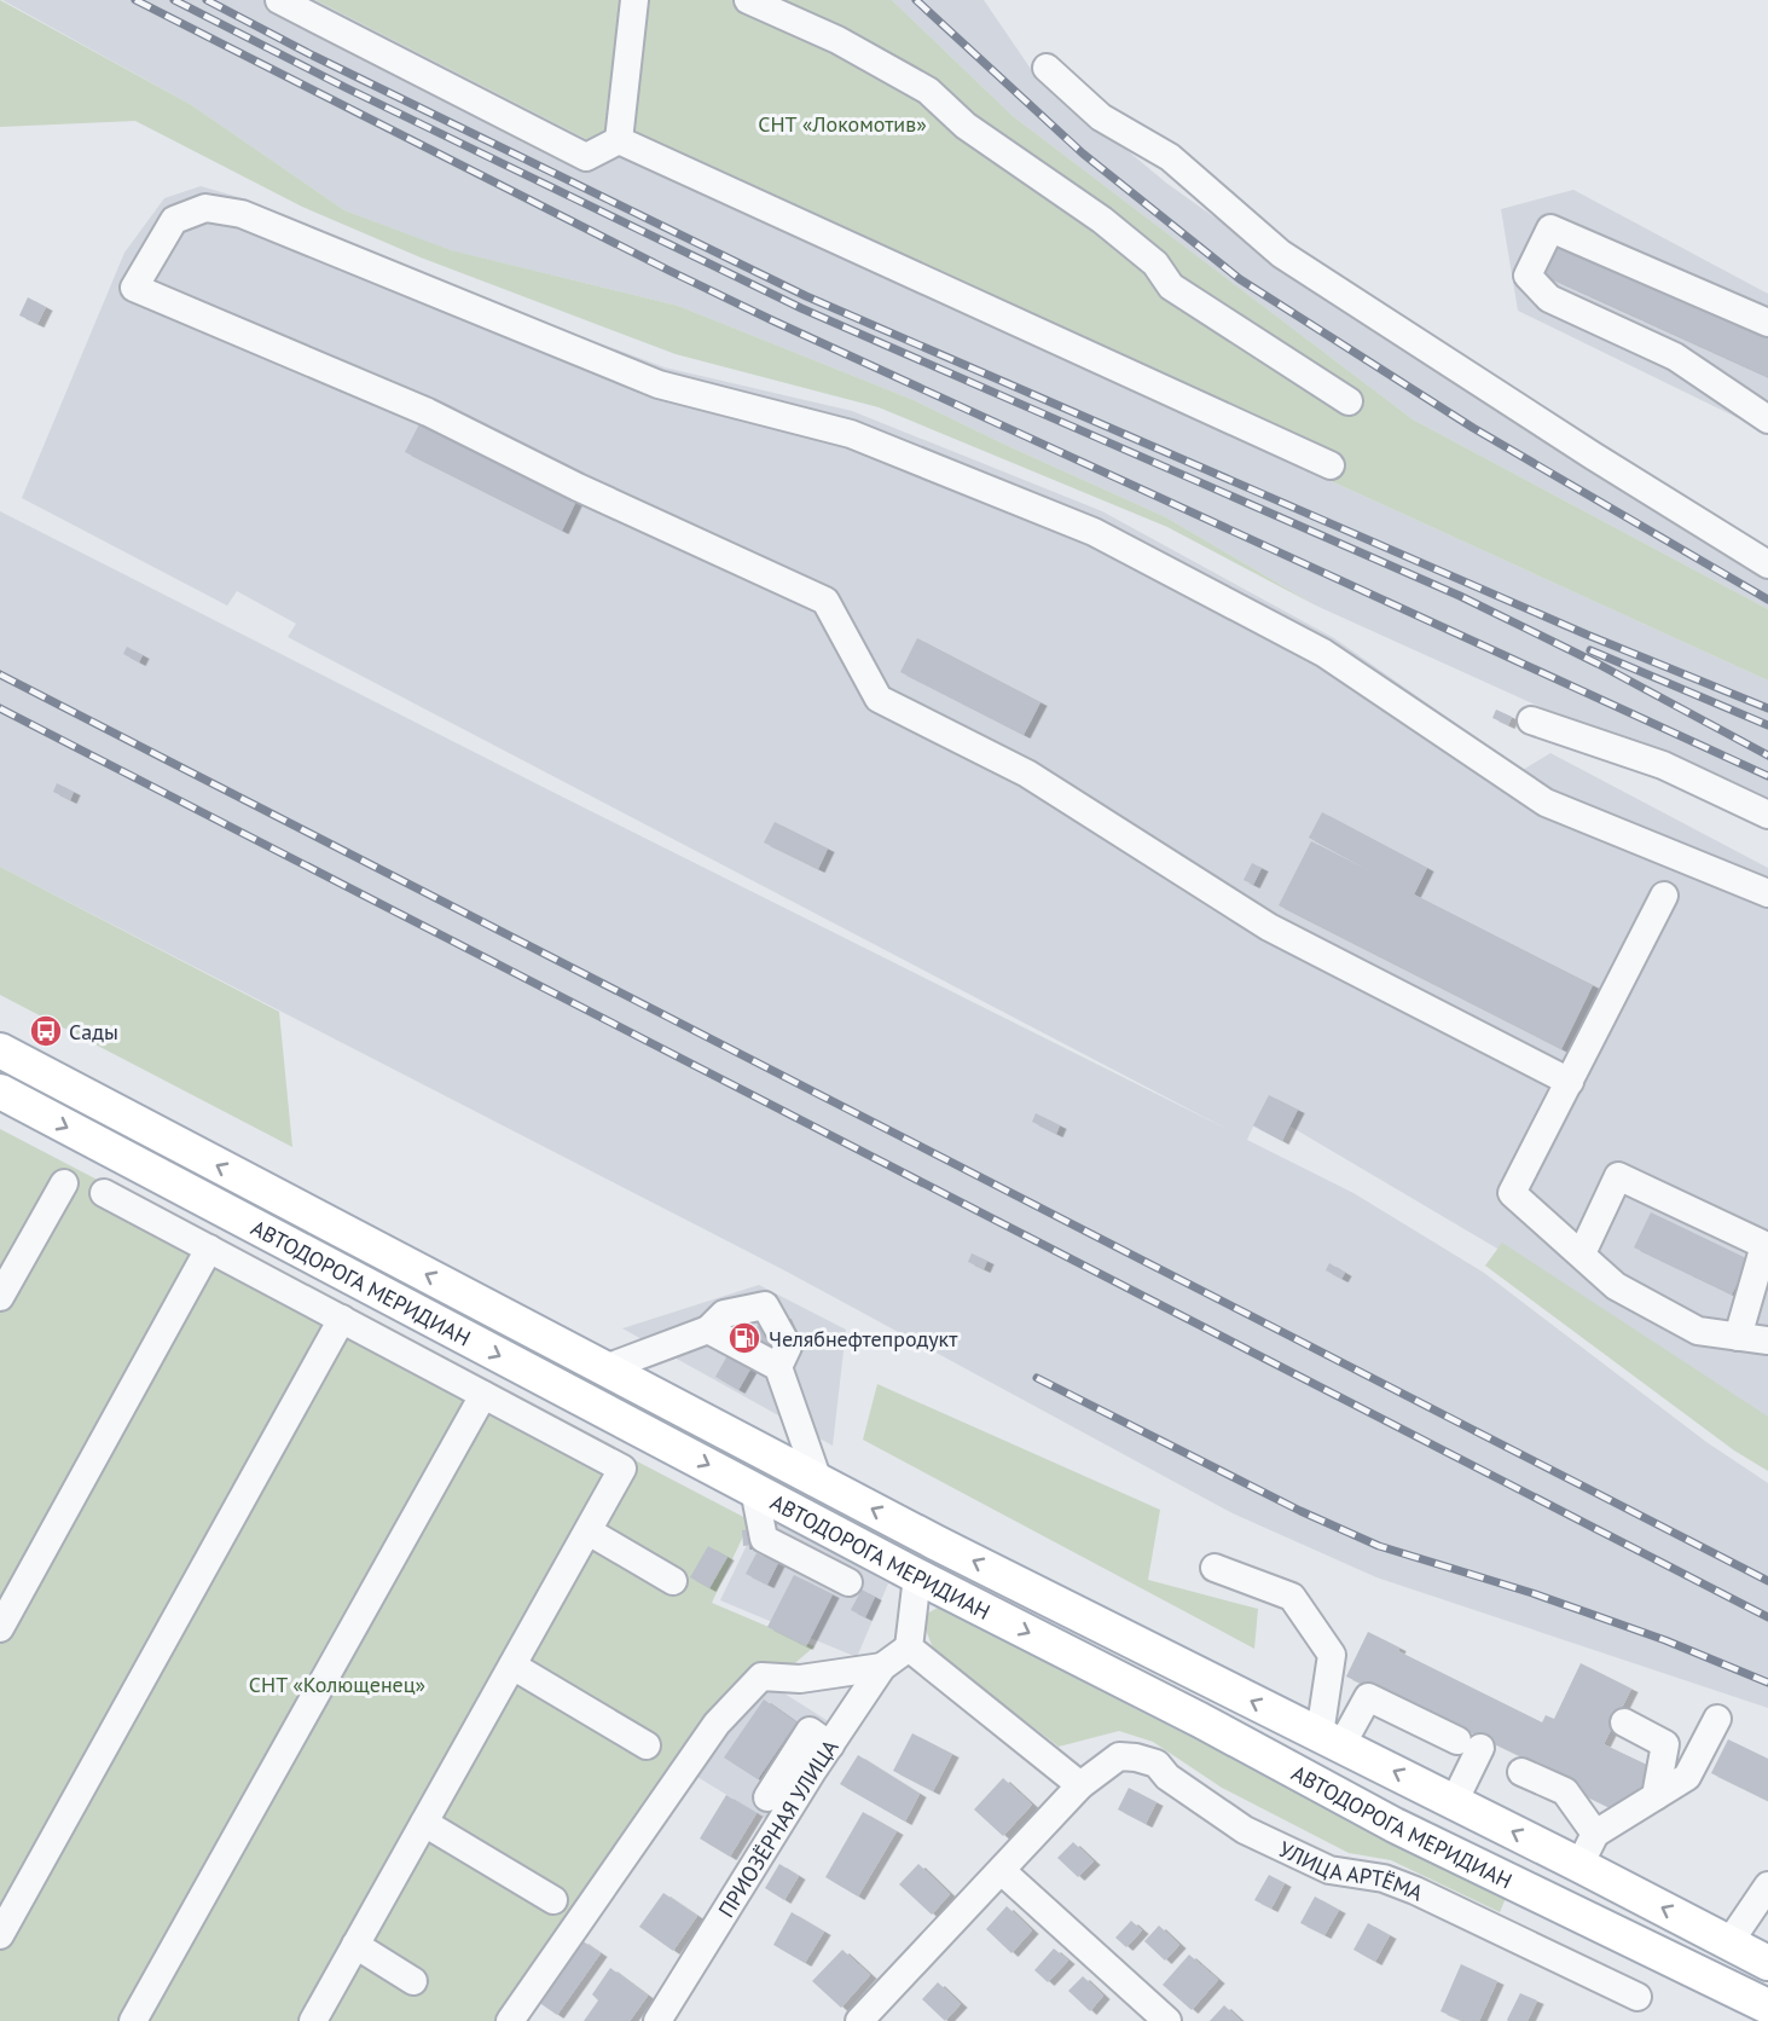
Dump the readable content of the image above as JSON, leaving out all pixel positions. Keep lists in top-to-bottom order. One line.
{"streets":{"main road":["АВТОДОРОГА МЕРИДИАН"],"street":["ПРИОЗЁРНАЯ УЛИЦА","УЛИЦА АРТЁМА"]},"parks":["СНТ «Локомотив»","СНТ «Колющенец»"],"places":{"bus stop":["Сады"],"fuel station":["Челябнефтепродукт"]}}
